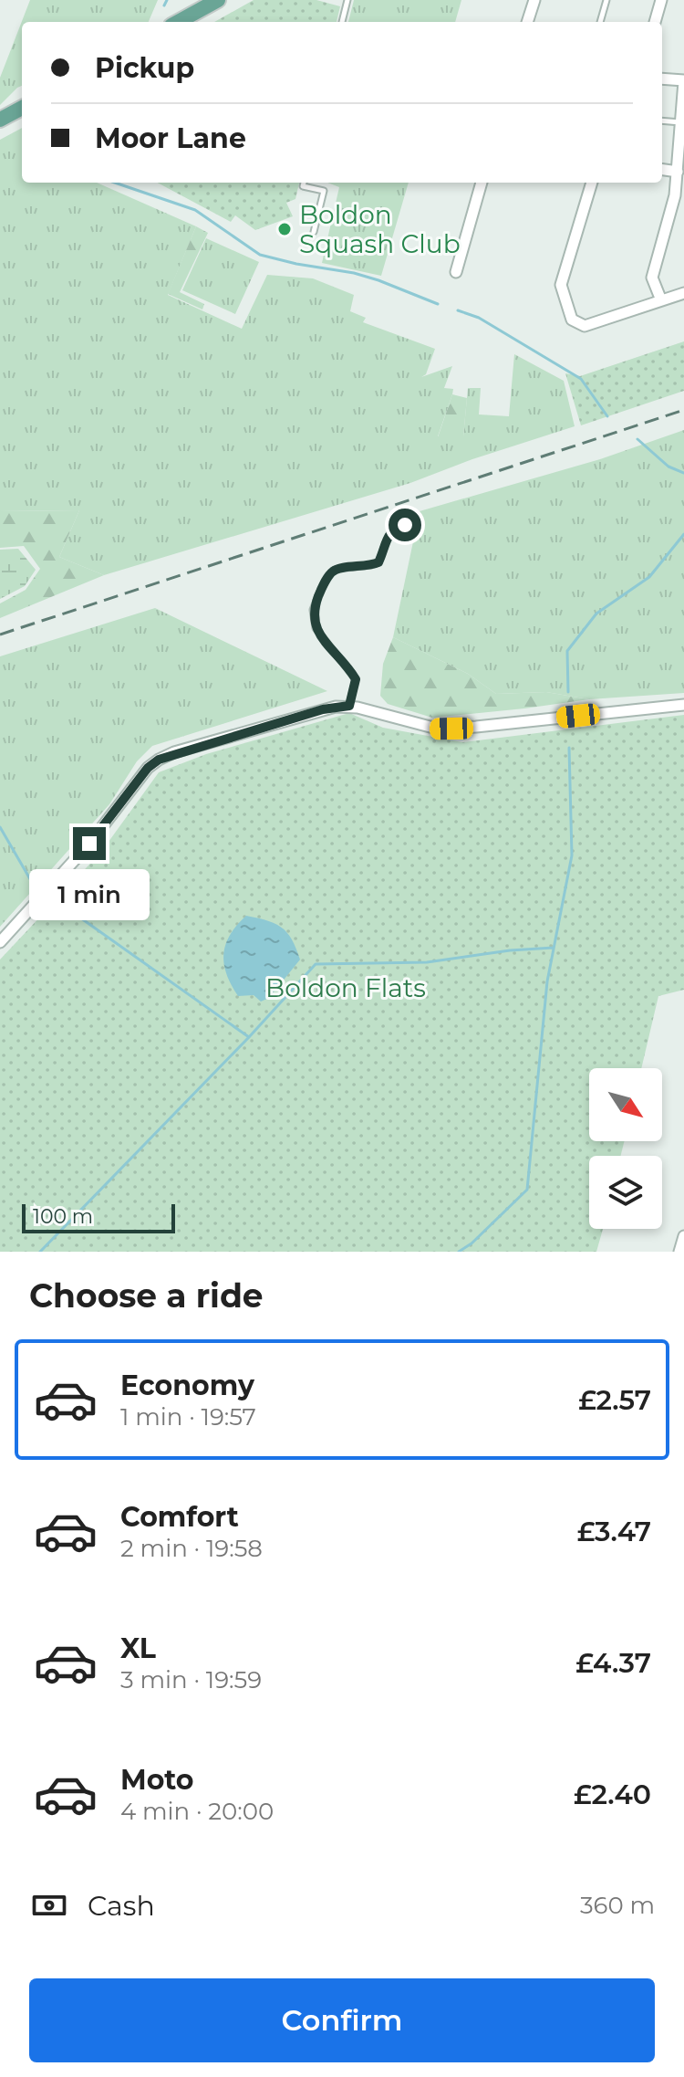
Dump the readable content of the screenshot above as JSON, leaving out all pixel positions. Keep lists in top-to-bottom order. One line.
{"parks":["Boldon Flats"],"places":["Boldon Squash Club"],"scale_bar":"100 m","north":"bottom right","page":{"banner":["Pickup","Moor Lane"],"bubble":"1 min","scale":"100 m","heading":"Choose a ride","list":[{"name":"Economy","note":"1 min · 19:57","value":"£2.57"},{"name":"Comfort","note":"2 min · 19:58","value":"£3.47"},{"name":"XL","note":"3 min · 19:59","value":"£4.37"},{"name":"Moto","note":"4 min · 20:00","value":"£2.40"}],"pay":["Cash","360 m"],"buttons":"Confirm"}}
